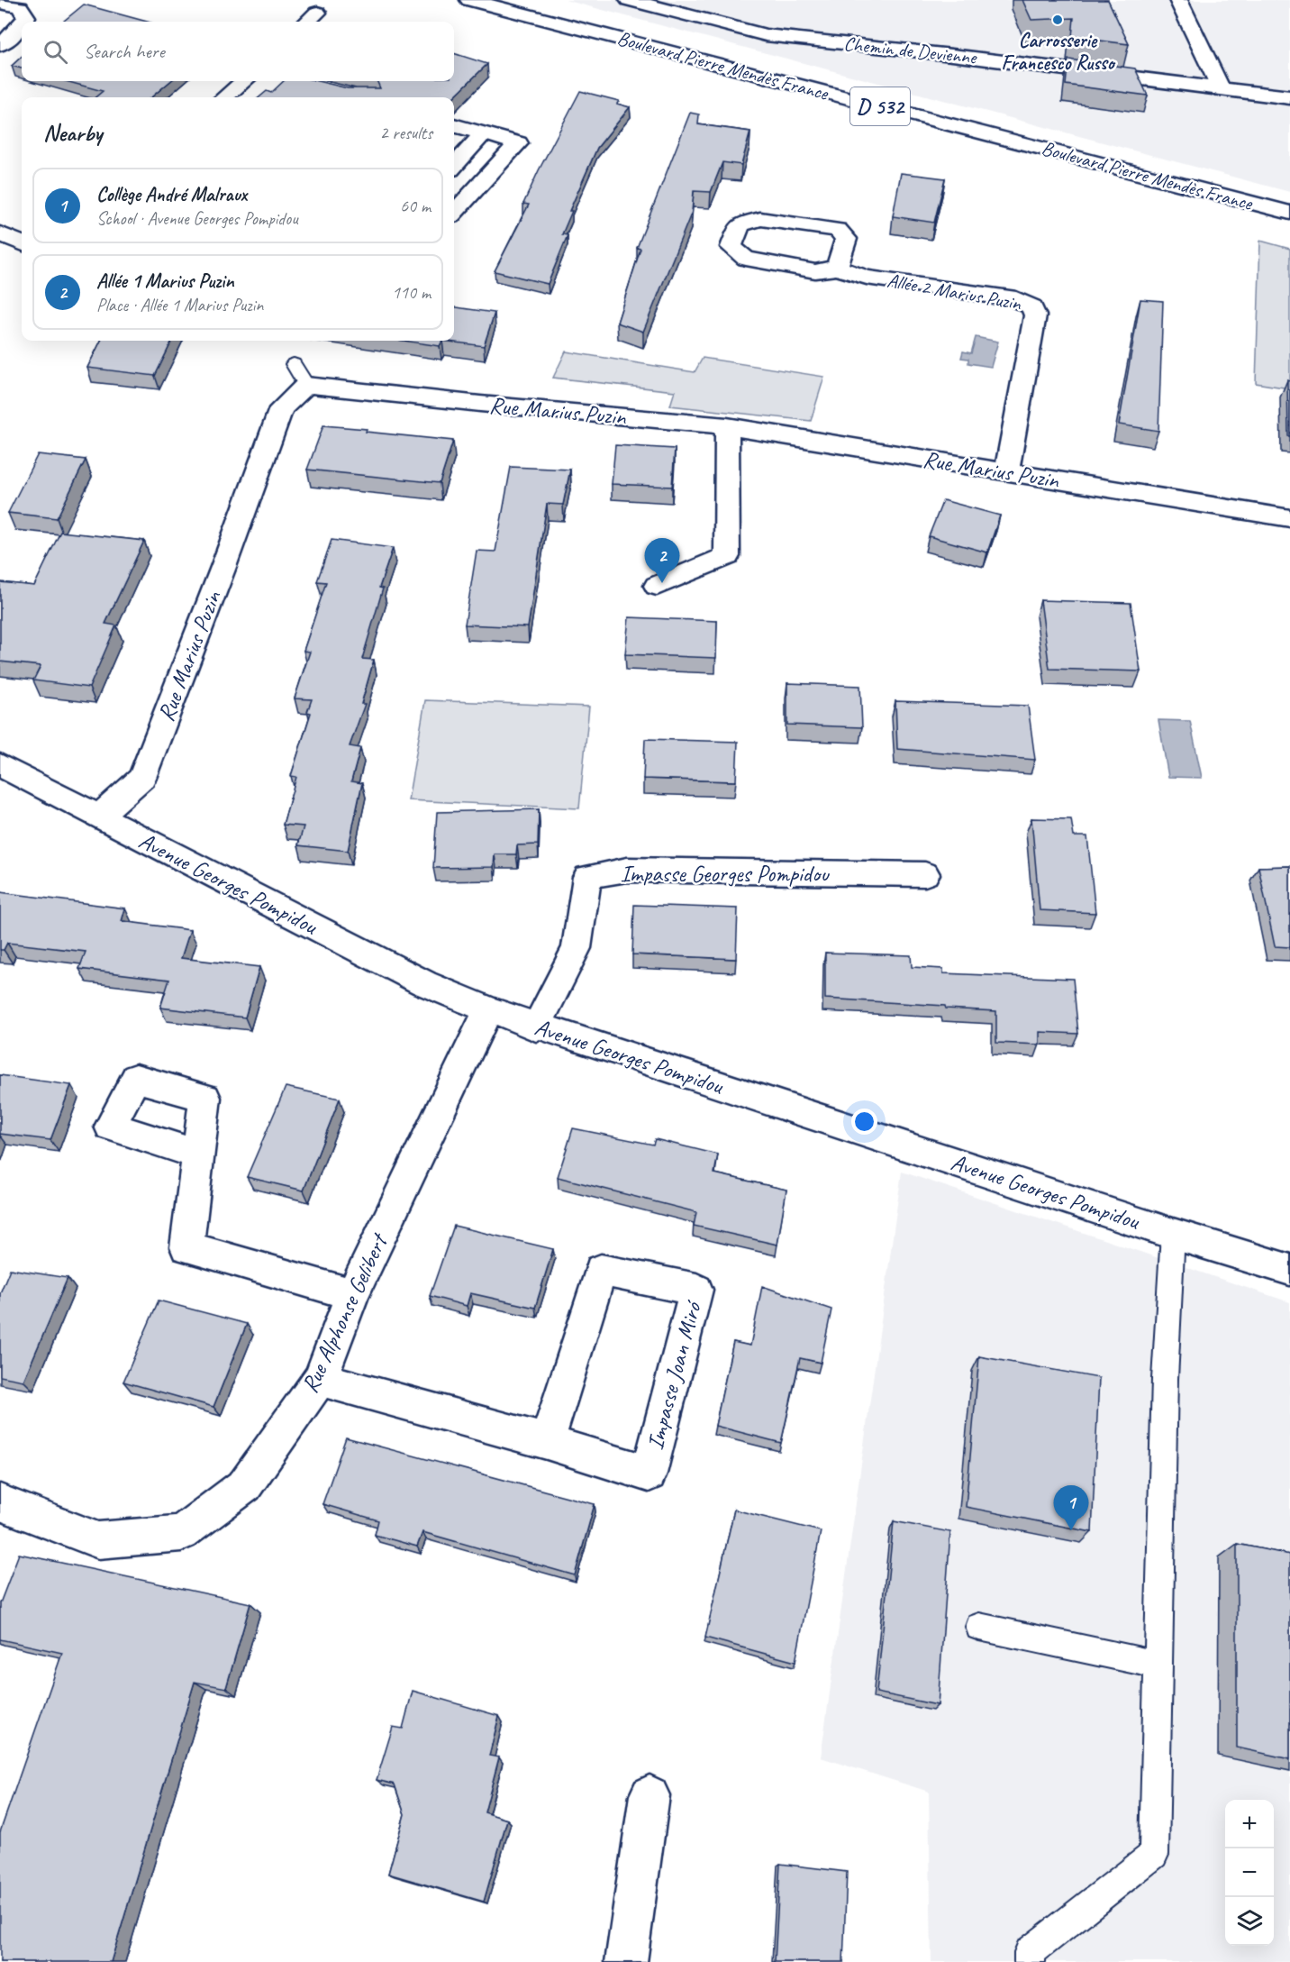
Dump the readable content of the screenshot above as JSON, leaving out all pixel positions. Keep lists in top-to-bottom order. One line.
{"streets":{"street":["Chemin de Devienne","Boulevard Pierre Mendès France","D 532","Allée 2 Marius Puzin","Rue Marius Puzin","Impasse Georges Pompidou","Avenue Georges Pompidou","Rue Alphonse Gelibert","Impasse Joan Miró"]},"crossings":[["Allée 2 Marius Puzin","Rue Marius Puzin"],["Rue Marius Puzin","Avenue Georges Pompidou"],["Impasse Georges Pompidou","Avenue Georges Pompidou"],["Avenue Georges Pompidou","Rue Alphonse Gelibert"],["Rue Alphonse Gelibert","Impasse Joan Miró"]],"places":["Carrosserie Francesco Russo"],"page":{"search":"Search here","heading":["Nearby","2 results"],"list":[{"mark":"1","name":"Collège André Malraux","note":"School · Avenue Georges Pompidou","value":"60 m"},{"mark":"2","name":"Allée 1 Marius Puzin","note":"Place · Allée 1 Marius Puzin","value":"110 m"}],"pins":["2","1"],"map_buttons":["+","−"]}}
